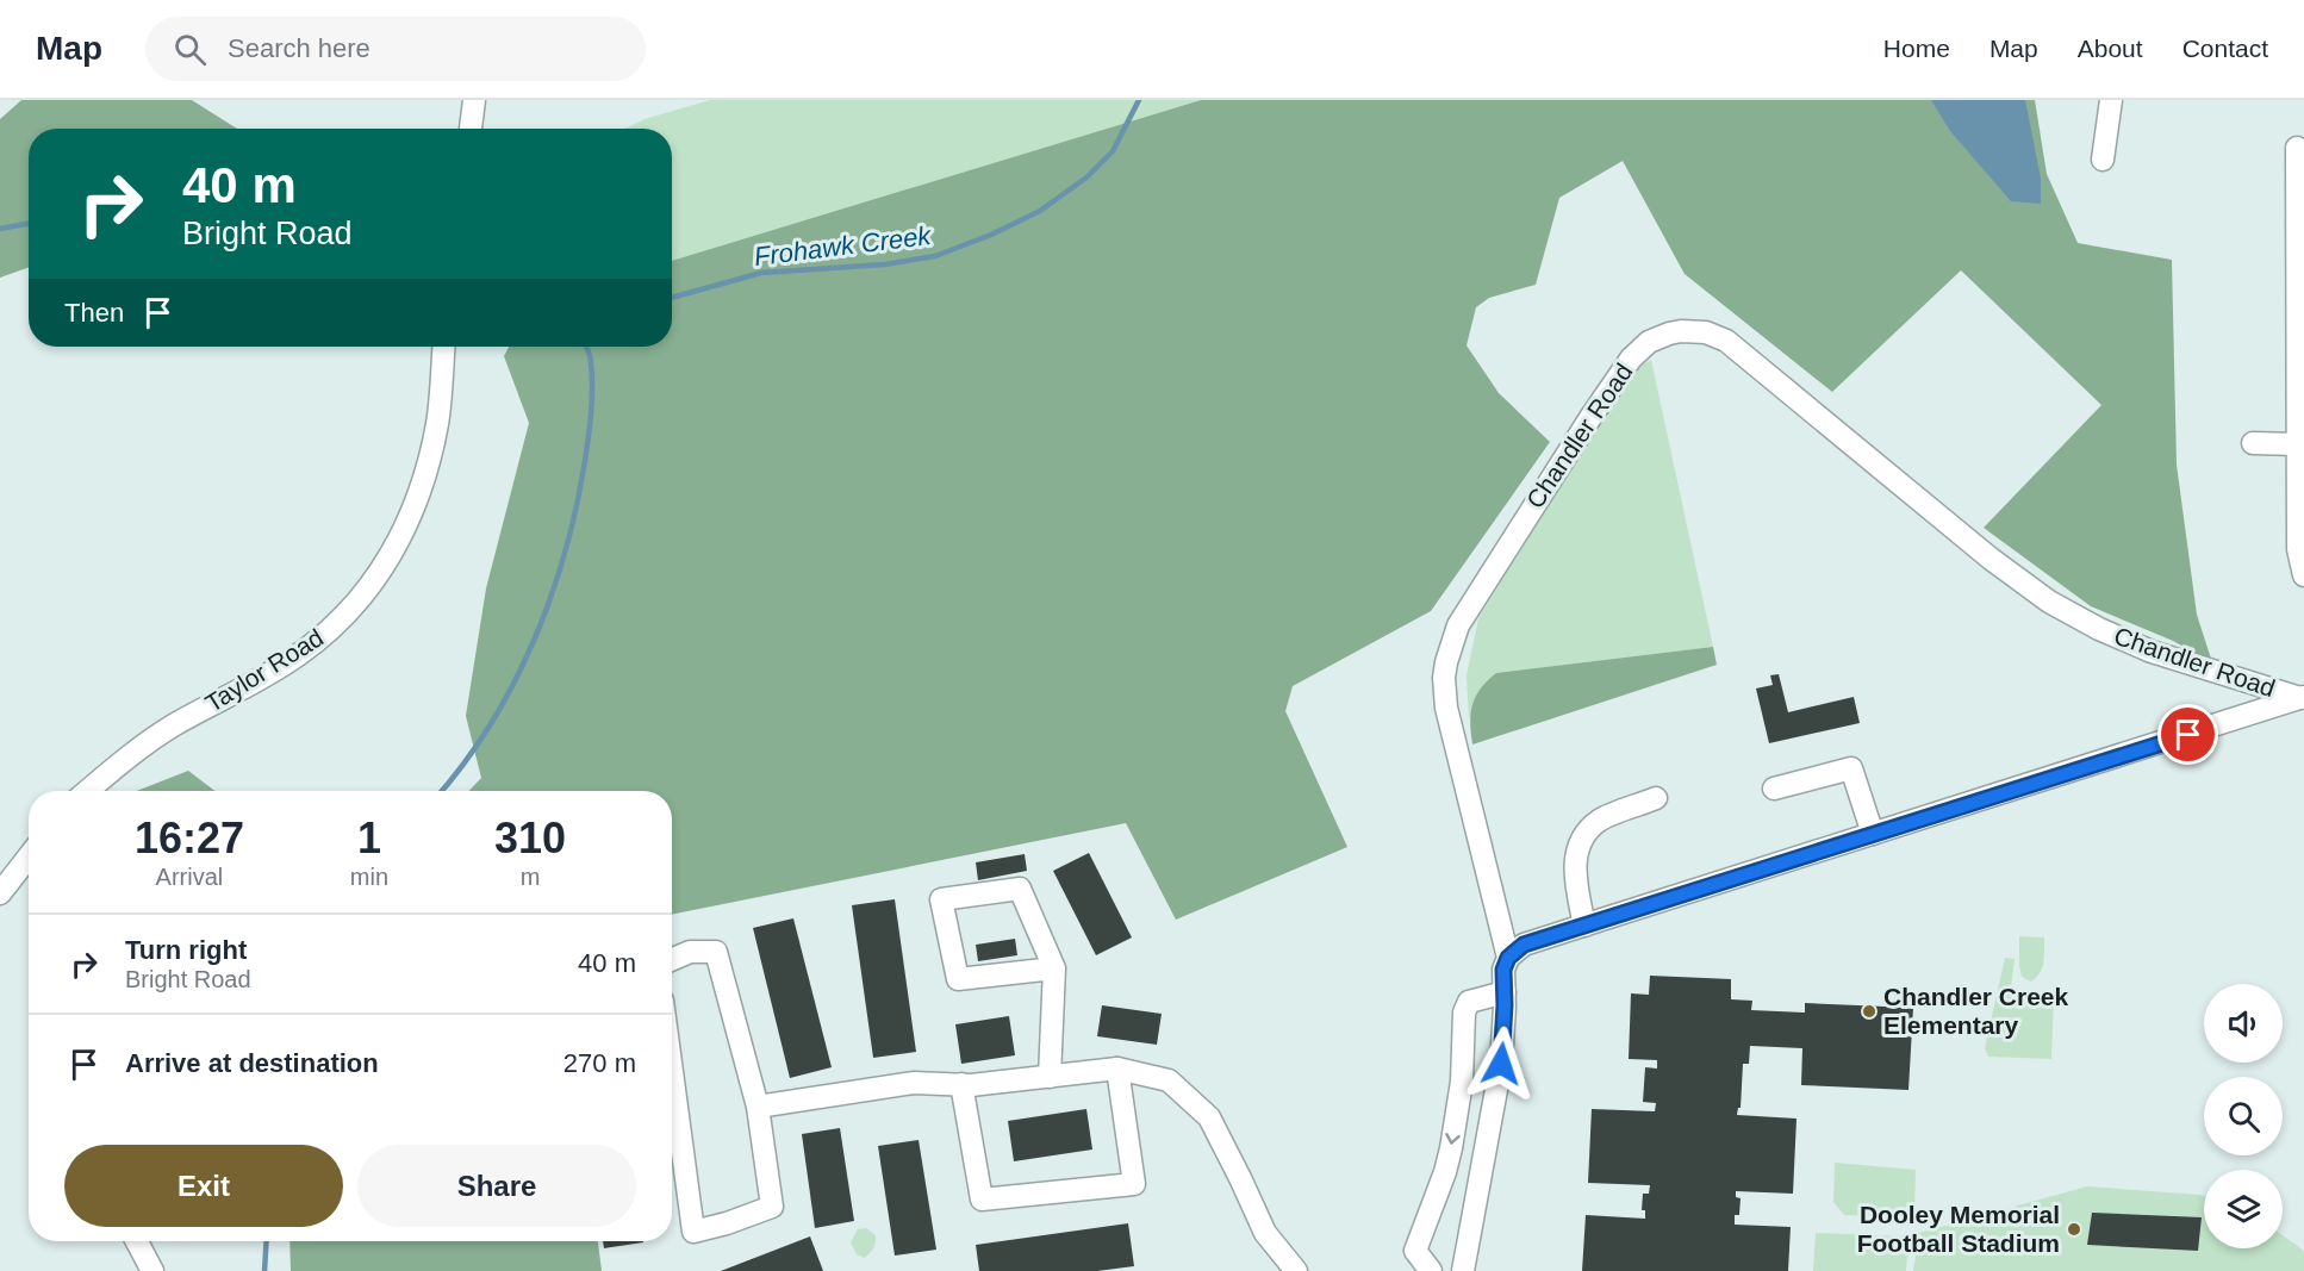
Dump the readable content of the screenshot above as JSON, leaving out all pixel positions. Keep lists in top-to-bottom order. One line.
{"streets":{"street":["Chandler Road","Taylor Road"]},"water":["Frohawk Creek"],"places":["Chandler Creek Elementary","Dooley Memorial Football Stadium"],"page":{"header":"Map","search":"Search here","nav":["Home","Map","About","Contact"],"turn":["40 m","Bright Road"],"then":"Then","eta":["16:27","Arrival","1","min","310","m"],"list":[{"name":"Turn right","note":"Bright Road","value":"40 m"},{"name":"Arrive at destination","value":"270 m"}],"buttons":["Exit","Share"]}}
